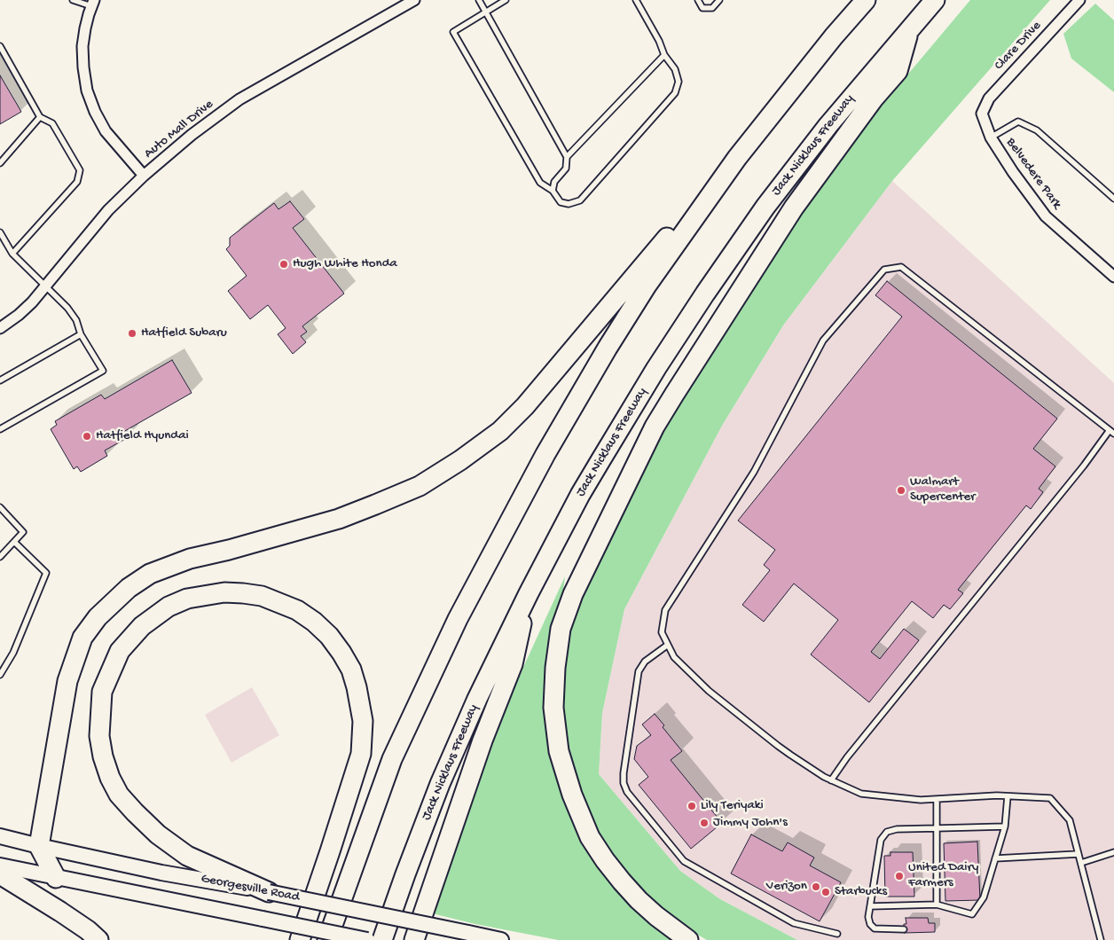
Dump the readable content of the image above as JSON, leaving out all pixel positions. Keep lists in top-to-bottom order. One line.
{"streets":{"highway":["Jack Nicklaus Freeway"],"main road":["Georgesville Road"],"street":["Clare Drive","Auto Mall Drive","Belvedere Park"]},"crossings":[["Clare Drive","Belvedere Park"]],"places":["Hugh White Honda","Hatfield Subaru","Hatfield Hyundai","Walmart Supercenter","Lily Teriyaki","Jimmy John's","United Dairy Farmers","Verizon","Starbucks"]}
